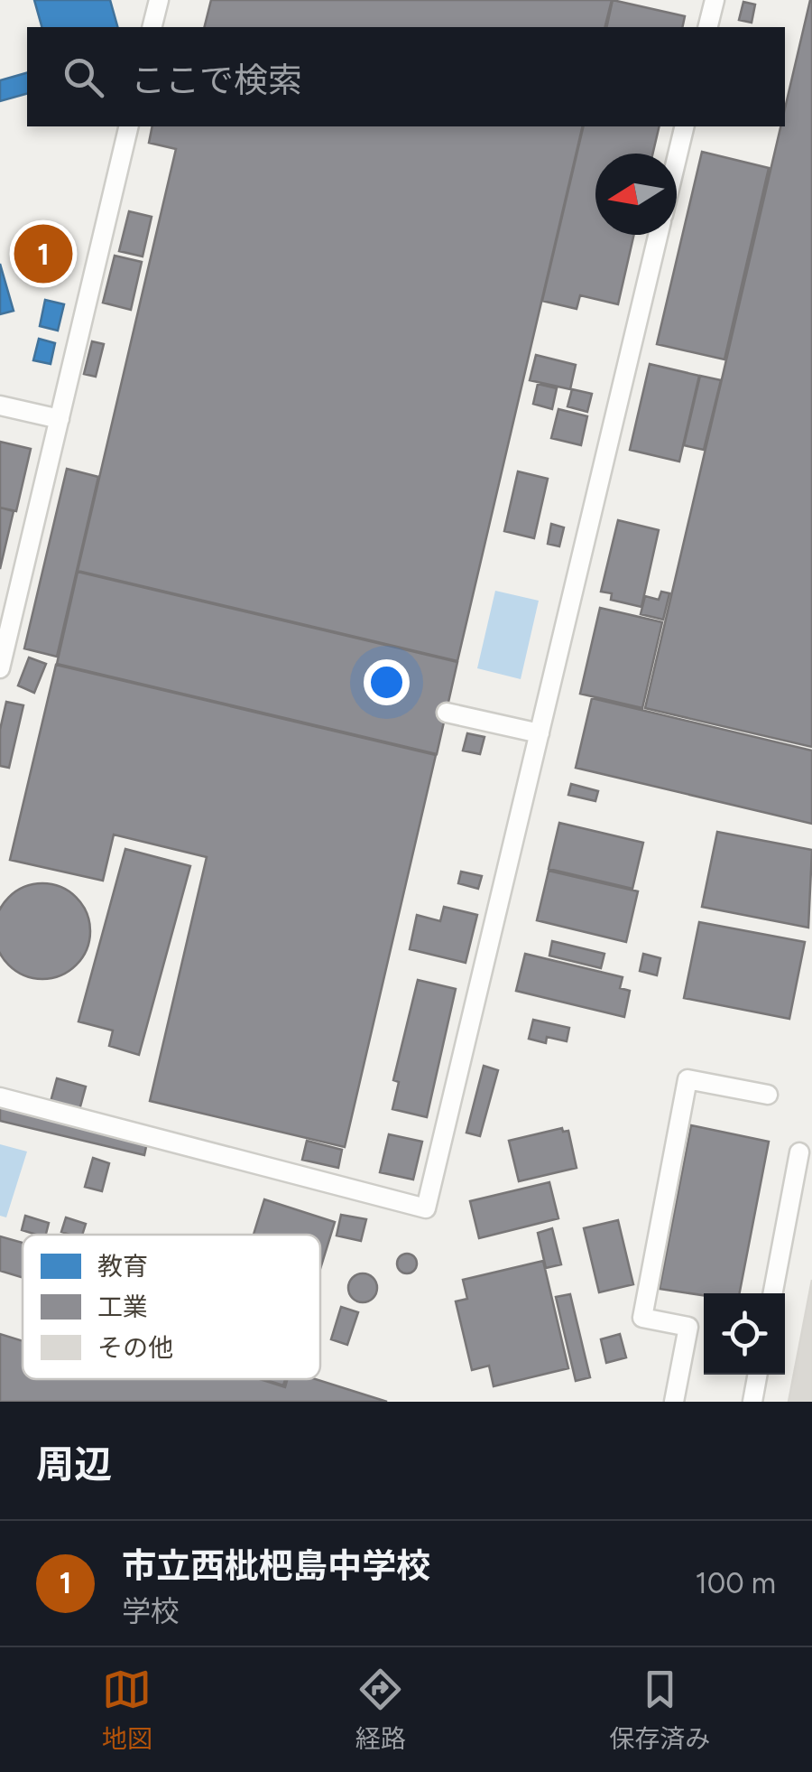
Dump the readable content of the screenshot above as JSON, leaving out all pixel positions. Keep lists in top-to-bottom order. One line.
{"legend":["教育","工業","その他"],"north":"left","page":{"search":"ここで検索","pins":"1","heading":"周辺","list":[{"mark":"1","name":"市立西枇杷島中学校","note":"学校","value":"100 m"}],"nav":["地図","経路","保存済み"]}}
